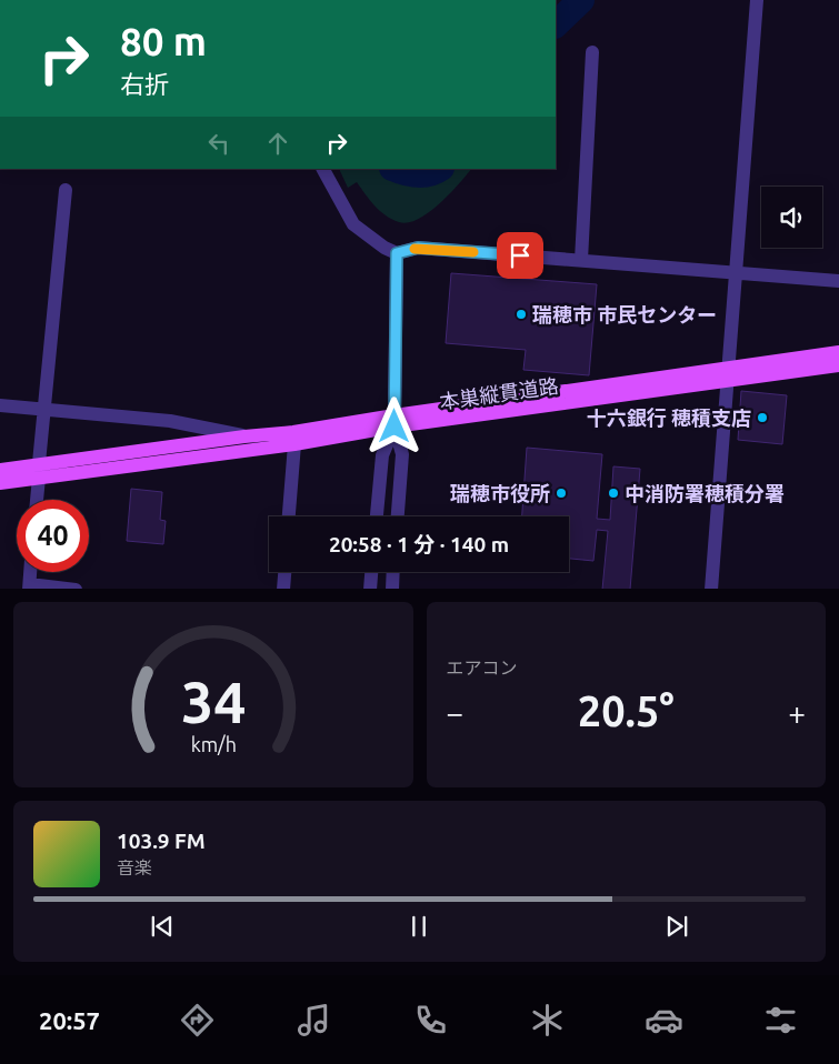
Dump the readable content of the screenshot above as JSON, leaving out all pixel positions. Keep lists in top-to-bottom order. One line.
{"streets":{"main road":["本巣縦貫道路"]},"places":["瑞穂市 市民センター","十六銀行 穂積支店","瑞穂市役所","中消防署穂積分署"],"page":{"turn":["80 m","右折"],"limit":"40","trip":"20:58 · 1 分 · 140 m","tile":"エアコン","heat":["−","20.5°","+"],"song":["103.9 FM","音楽"],"tabs":"20:57","gauge":["34","km/h"]}}
